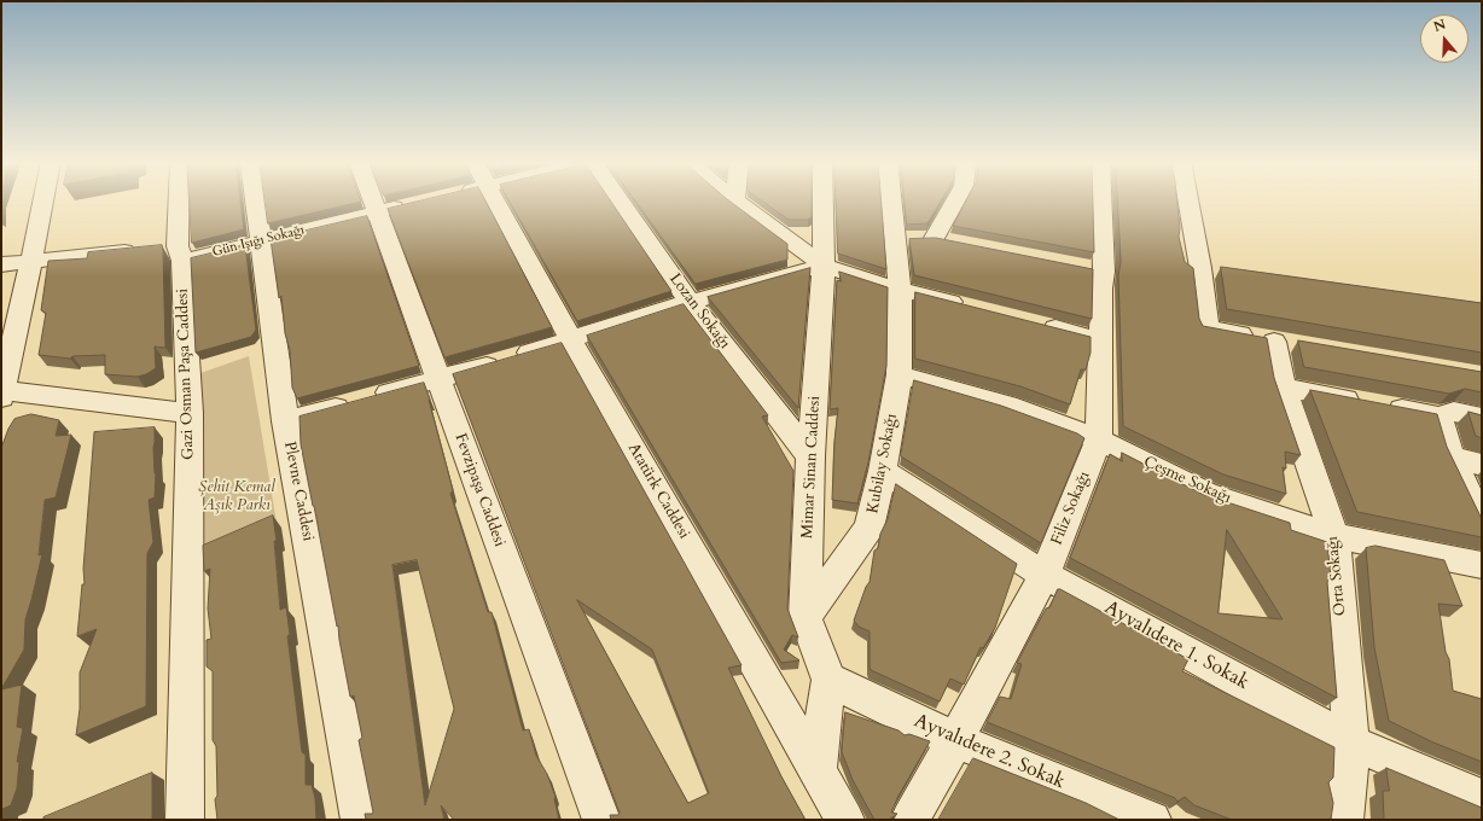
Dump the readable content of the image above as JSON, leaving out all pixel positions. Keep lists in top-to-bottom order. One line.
{"streets":{"street":["Gün Işığı Sokağı","Lozan Sokağı","Gazi Osman Paşa Caddesi","Kubilay Sokağı","Mimar Sinan Caddesi","Çeşme Sokağı","Fevzipaşa Caddesi","Plevne Caddesi","Atatürk Caddesi","Filiz Sokağı","Orta Sokağı","Ayvalıdere 1. Sokak","Ayvalıdere 2. Sokak"]},"crossings":[["Gün Işığı Sokağı","Gazi Osman Paşa Caddesi"],["Gün Işığı Sokağı","Fevzipaşa Caddesi"],["Gün Işığı Sokağı","Plevne Caddesi"],["Lozan Sokağı","Mimar Sinan Caddesi"],["Kubilay Sokağı","Mimar Sinan Caddesi"],["Kubilay Sokağı","Çeşme Sokağı"],["Kubilay Sokağı","Ayvalıdere 1. Sokak"],["Mimar Sinan Caddesi","Atatürk Caddesi"],["Mimar Sinan Caddesi","Ayvalıdere 2. Sokak"],["Çeşme Sokağı","Filiz Sokağı"],["Çeşme Sokağı","Orta Sokağı"],["Filiz Sokağı","Ayvalıdere 1. Sokak"],["Filiz Sokağı","Ayvalıdere 2. Sokak"],["Orta Sokağı","Ayvalıdere 1. Sokak"]],"parks":["Şehit Kemal Aşık Parkı"],"north":"top"}
